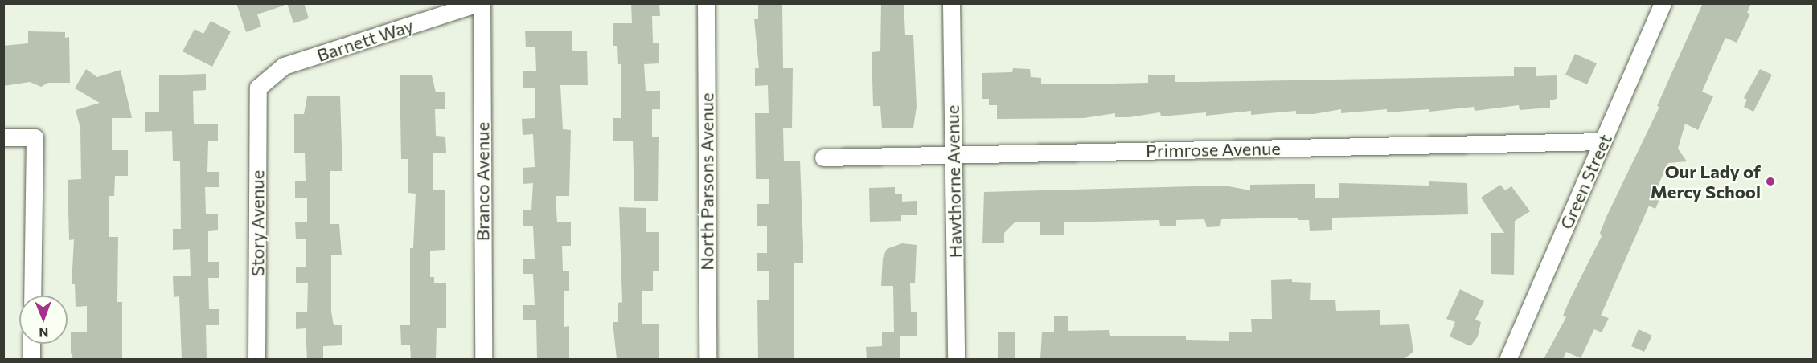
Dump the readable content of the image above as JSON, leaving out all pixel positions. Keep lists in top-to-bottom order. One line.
{"streets":{"street":["Barnett Way","Primrose Avenue","Branco Avenue","North Parsons Avenue","Hawthorne Avenue","Green Street","Story Avenue"]},"crossings":[["Barnett Way","Story Avenue"],["Primrose Avenue","Hawthorne Avenue"],["Primrose Avenue","Green Street"]],"places":["Our Lady of Mercy School"],"north":"bottom"}
